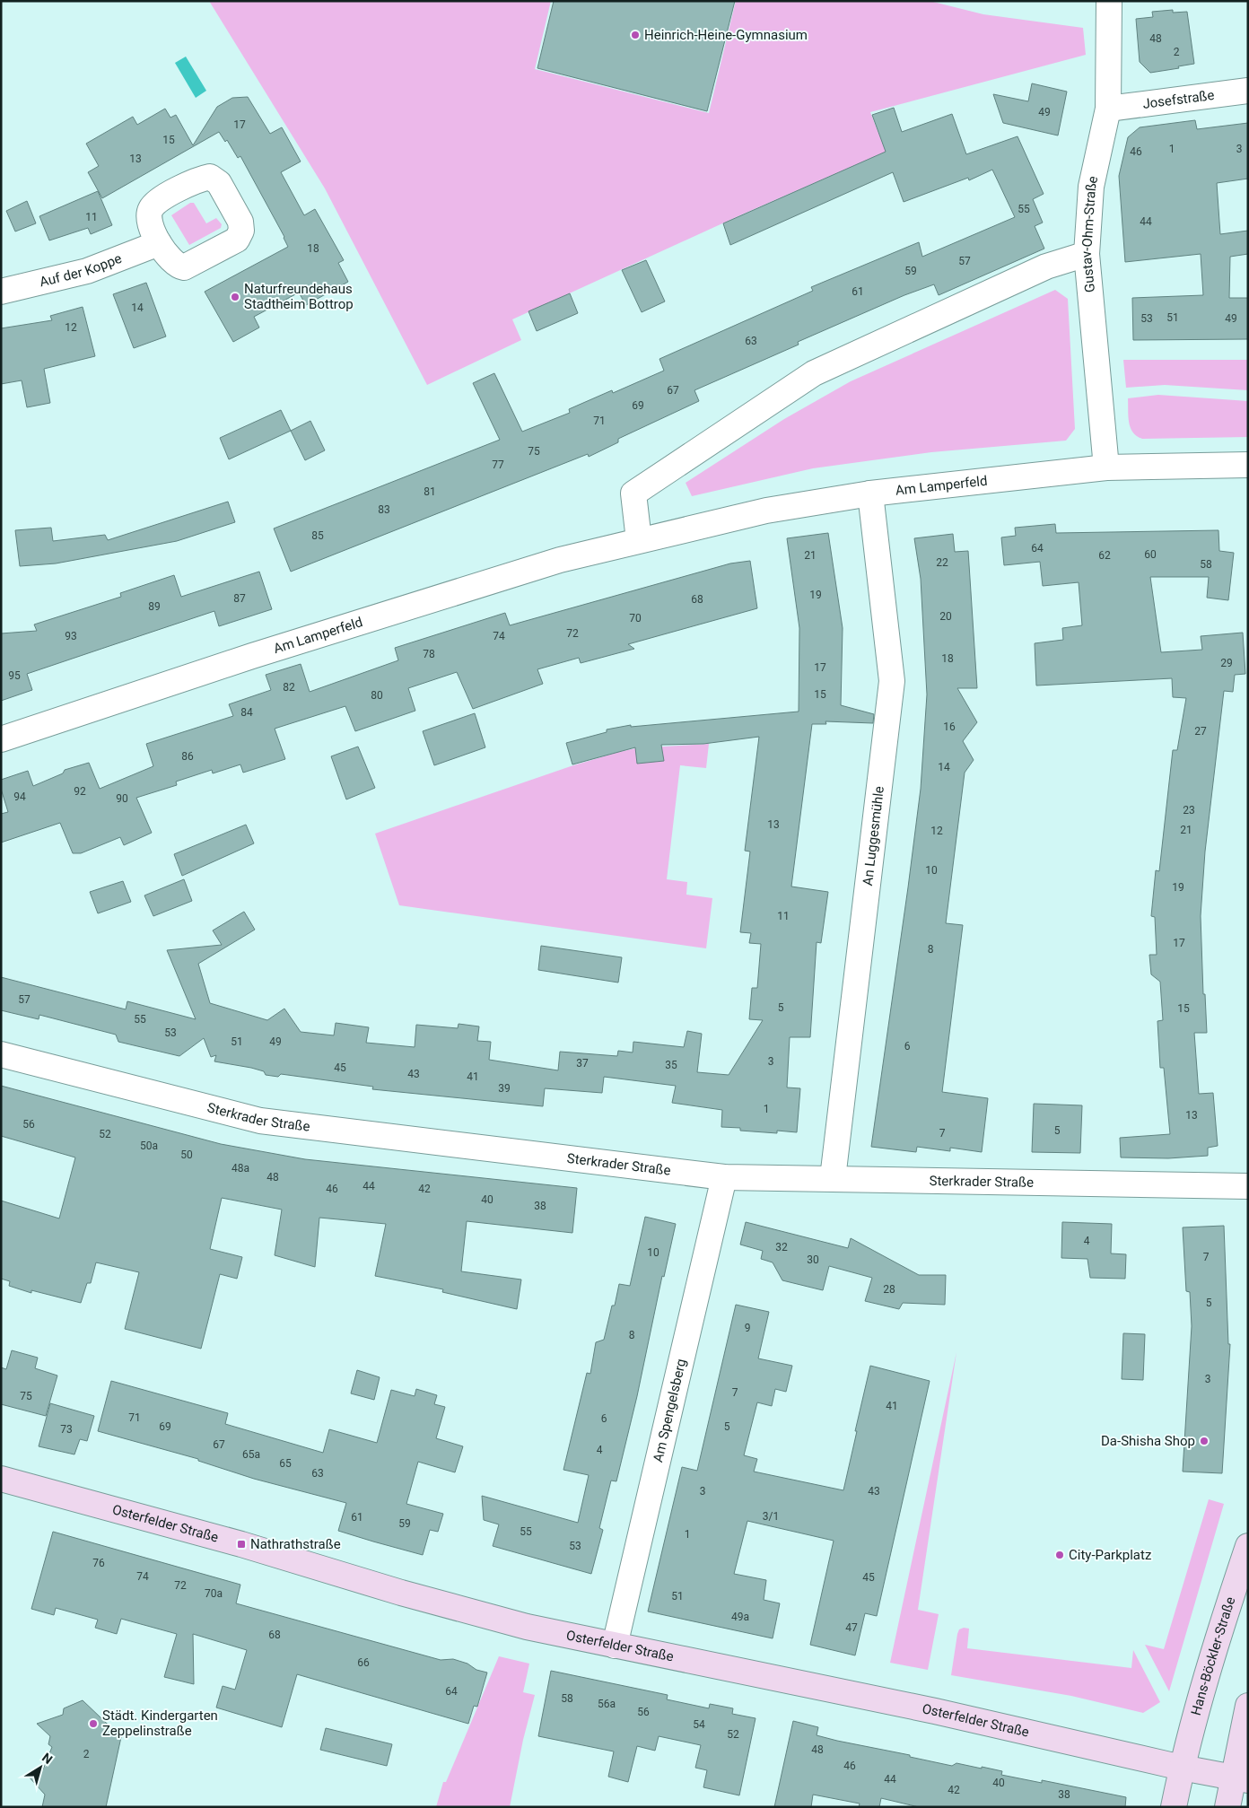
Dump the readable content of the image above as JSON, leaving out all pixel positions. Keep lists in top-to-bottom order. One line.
{"streets":{"main road":["Osterfelder Straße","Hans-Böckler-Straße"],"street":["Josefstraße","Gustav-Ohm-Straße","Auf der Koppe","Am Lamperfeld","An Luggesmühle","Sterkrader Straße","Am Spengelsberg"]},"crossings":[["Josefstraße","Gustav-Ohm-Straße"],["Gustav-Ohm-Straße","Am Lamperfeld"],["Am Lamperfeld","An Luggesmühle"],["An Luggesmühle","Sterkrader Straße"],["Sterkrader Straße","Am Spengelsberg"],["Am Spengelsberg","Osterfelder Straße"],["Osterfelder Straße","Hans-Böckler-Straße"]],"places":{"other":["Heinrich-Heine-Gymnasium","Naturfreundehaus Stadtheim Bottrop","Da-Shisha Shop","City-Parkplatz","Städt. Kindergarten Zeppelinstraße"],"transit":["Nathrathstraße"]},"house_numbers":["48","2","49","17","15","1","3","46","13","55","11","44","18","57","59","61","14","51","53","49","12","63","67","69","71","75","77","81","83","85","64","60","21","62","22","58","19","87","68","89","20","70","72","93","74","78","18","29","17","95","82","15","80","84","16","27","86","14","92","94","90","23","13","21","12","10","19","11","17","8","57","5","15","55","53","51","49","6","3","37","35","45","43","41","39","1","13","56","5","7","52","50a","50","48a","48","44","46","42","40","38","4","32","10","7","30","28","5","9","8","3","7","75","41","71","6","69","5","73","67","4","65a","65","63","3","43","3/1","61","59","55","1","53","76","74","45","72","70a","51","49a","47","68","66","64","58","56a","56","54","52","48","2","46","44","40","42","38"],"north":"top right"}
